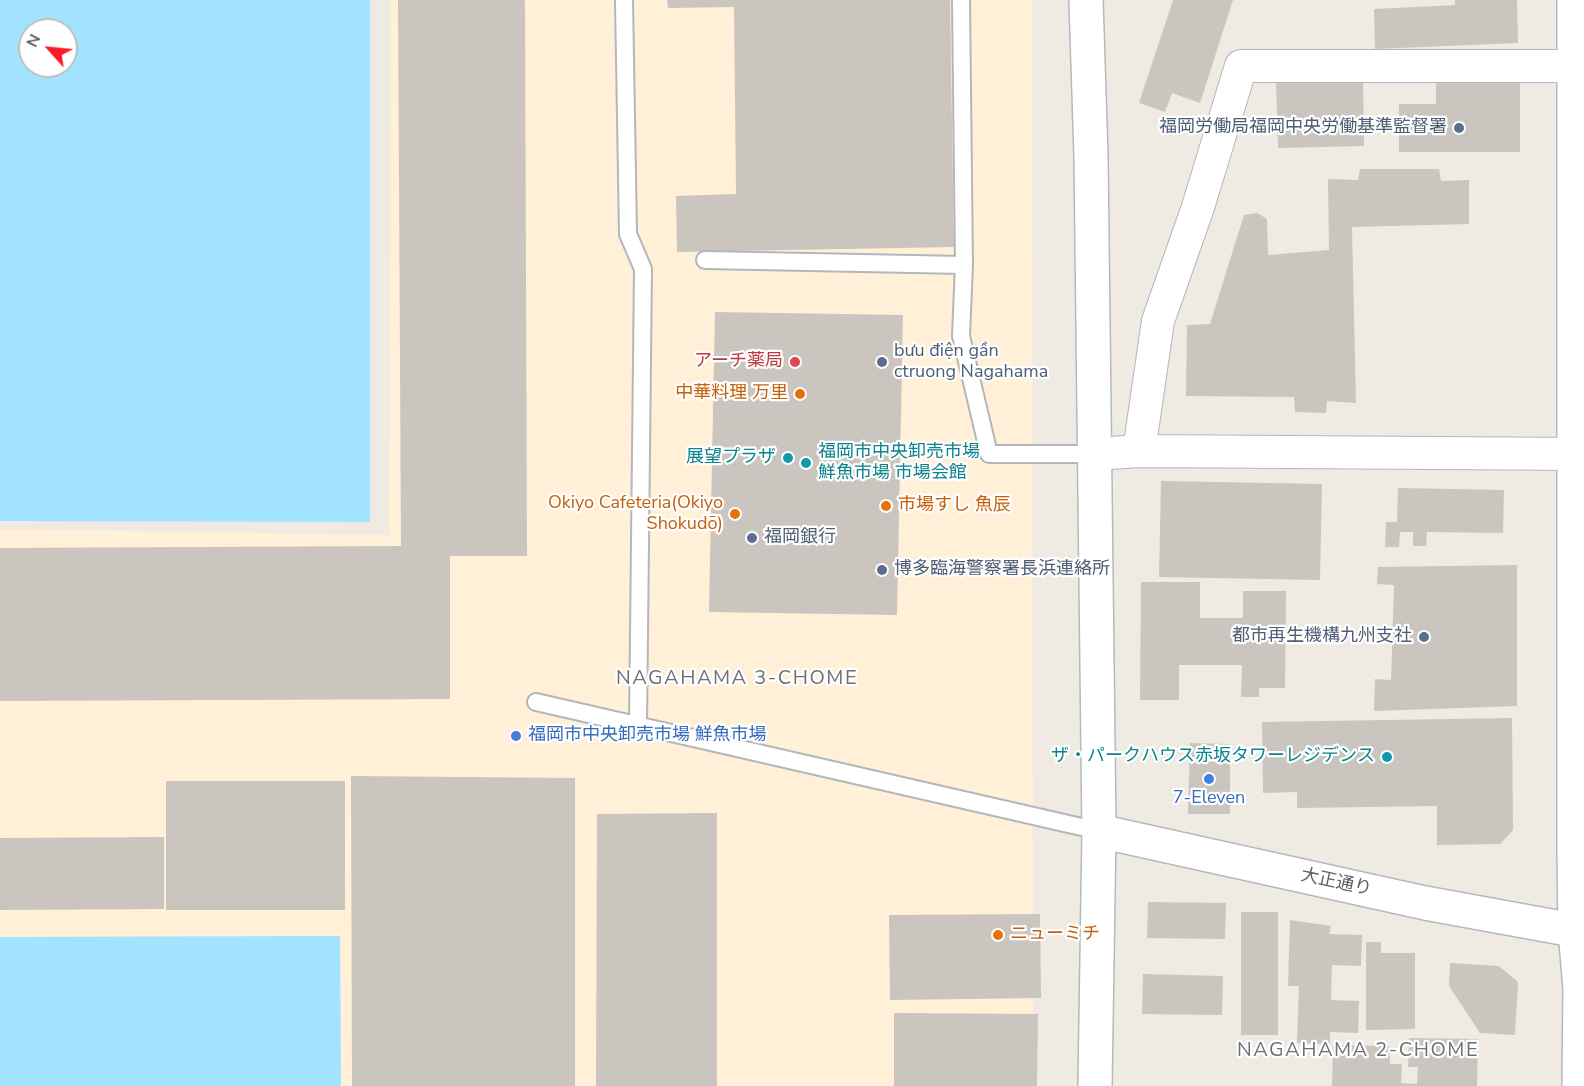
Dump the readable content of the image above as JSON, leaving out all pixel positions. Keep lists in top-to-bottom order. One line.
{"streets":{"street":["大正通り"]},"districts":["NAGAHAMA 3-CHOME","NAGAHAMA 2-CHOME"],"places":["福岡労働局福岡中央労働基準監督署","アーチ薬局","bưu điện gần ctruong Nagahama","中華料理 万里","展望プラザ","福岡市中央卸売市場 鮮魚市場 市場会館","市場すし 魚辰","Okiyo Cafeteria(Okiyo Shokudō)","福岡銀行","博多臨海警察署長浜連絡所","都市再生機構九州支社","福岡市中央卸売市場 鮮魚市場","ザ・パークハウス赤坂タワーレジデンス","7-Eleven","ニューミチ"],"north":"top left"}
